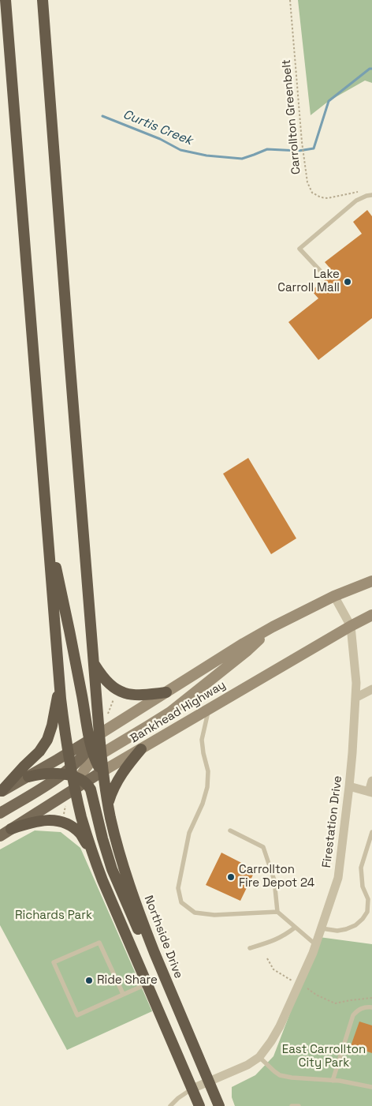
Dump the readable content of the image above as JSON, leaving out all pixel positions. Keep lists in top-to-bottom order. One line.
{"streets":{"highway":["Northside Drive"],"main road":["Bankhead Highway"],"street":["Firestation Drive"],"path":["Carrollton Greenbelt"]},"crossings":[["Bankhead Highway","Firestation Drive"],["Bankhead Highway","Northside Drive"],["Firestation Drive","Northside Drive"]],"water":["Curtis Creek"],"parks":["Richards Park","East Carrollton City Park"],"places":["Lake Carroll Mall","Carrollton Fire Depot 24","Ride Share"]}
